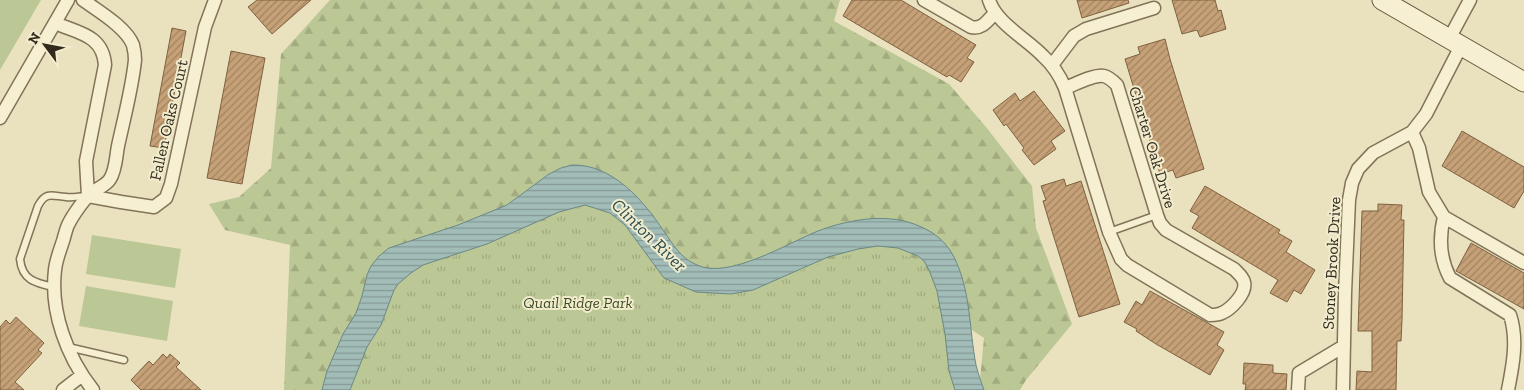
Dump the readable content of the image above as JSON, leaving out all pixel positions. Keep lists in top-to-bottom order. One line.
{"streets":{"street":["Fallen Oaks Court","Charter Oak Drive","Stoney Brook Drive"]},"water":["Clinton River"],"parks":["Quail Ridge Park"],"north":"top left"}
